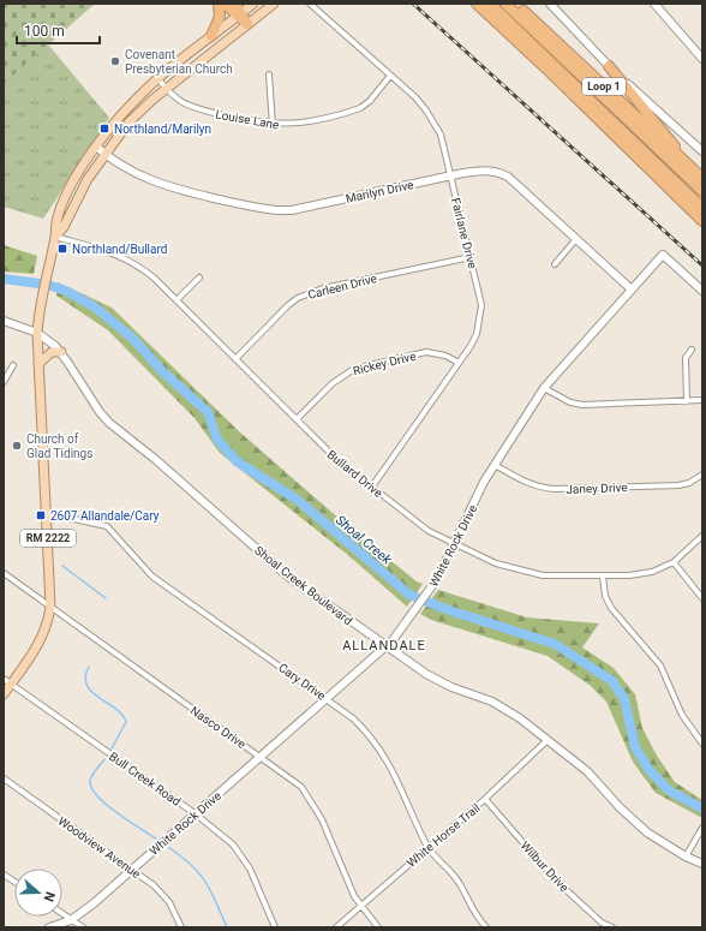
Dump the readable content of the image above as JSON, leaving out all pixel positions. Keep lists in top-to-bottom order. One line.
{"streets":{"highway":["Loop 1"],"main road":["RM 2222"],"street":["Louise Lane","Marilyn Drive","Fairlane Drive","Carleen Drive","Rickey Drive","Bullard Drive","Janey Drive","White Rock Drive","Shoal Creek Boulevard","Cary Drive","Nasco Drive","Bull Creek Road","White Horse Trail","Woodview Avenue","Wilbur Drive"]},"crossings":[["Louise Lane","Fairlane Drive"],["Louise Lane","RM 2222"],["Marilyn Drive","Fairlane Drive"],["Marilyn Drive","RM 2222"],["Marilyn Drive","White Rock Drive"],["Fairlane Drive","Carleen Drive"],["Fairlane Drive","Rickey Drive"],["Fairlane Drive","Bullard Drive"],["Carleen Drive","Bullard Drive"],["Rickey Drive","Bullard Drive"],["Bullard Drive","RM 2222"],["Bullard Drive","White Rock Drive"],["Janey Drive","White Rock Drive"],["RM 2222","Shoal Creek Boulevard"],["RM 2222","Cary Drive"],["RM 2222","Nasco Drive"],["RM 2222","Bull Creek Road"],["White Rock Drive","Shoal Creek Boulevard"],["White Rock Drive","Cary Drive"],["White Rock Drive","Nasco Drive"],["White Rock Drive","Bull Creek Road"],["White Rock Drive","Woodview Avenue"],["Shoal Creek Boulevard","White Horse Trail"],["Cary Drive","White Horse Trail"],["Nasco Drive","White Horse Trail"],["White Horse Trail","Wilbur Drive"]],"districts":["ALLANDALE"],"water":["Shoal Creek"],"places":{"other":["Covenant Presbyterian Church","Church of Glad Tidings"],"transit":["Northland/Marilyn","Northland/Bullard","2607 Allandale/Cary"]},"scale_bar":"100 m","north":"right"}
